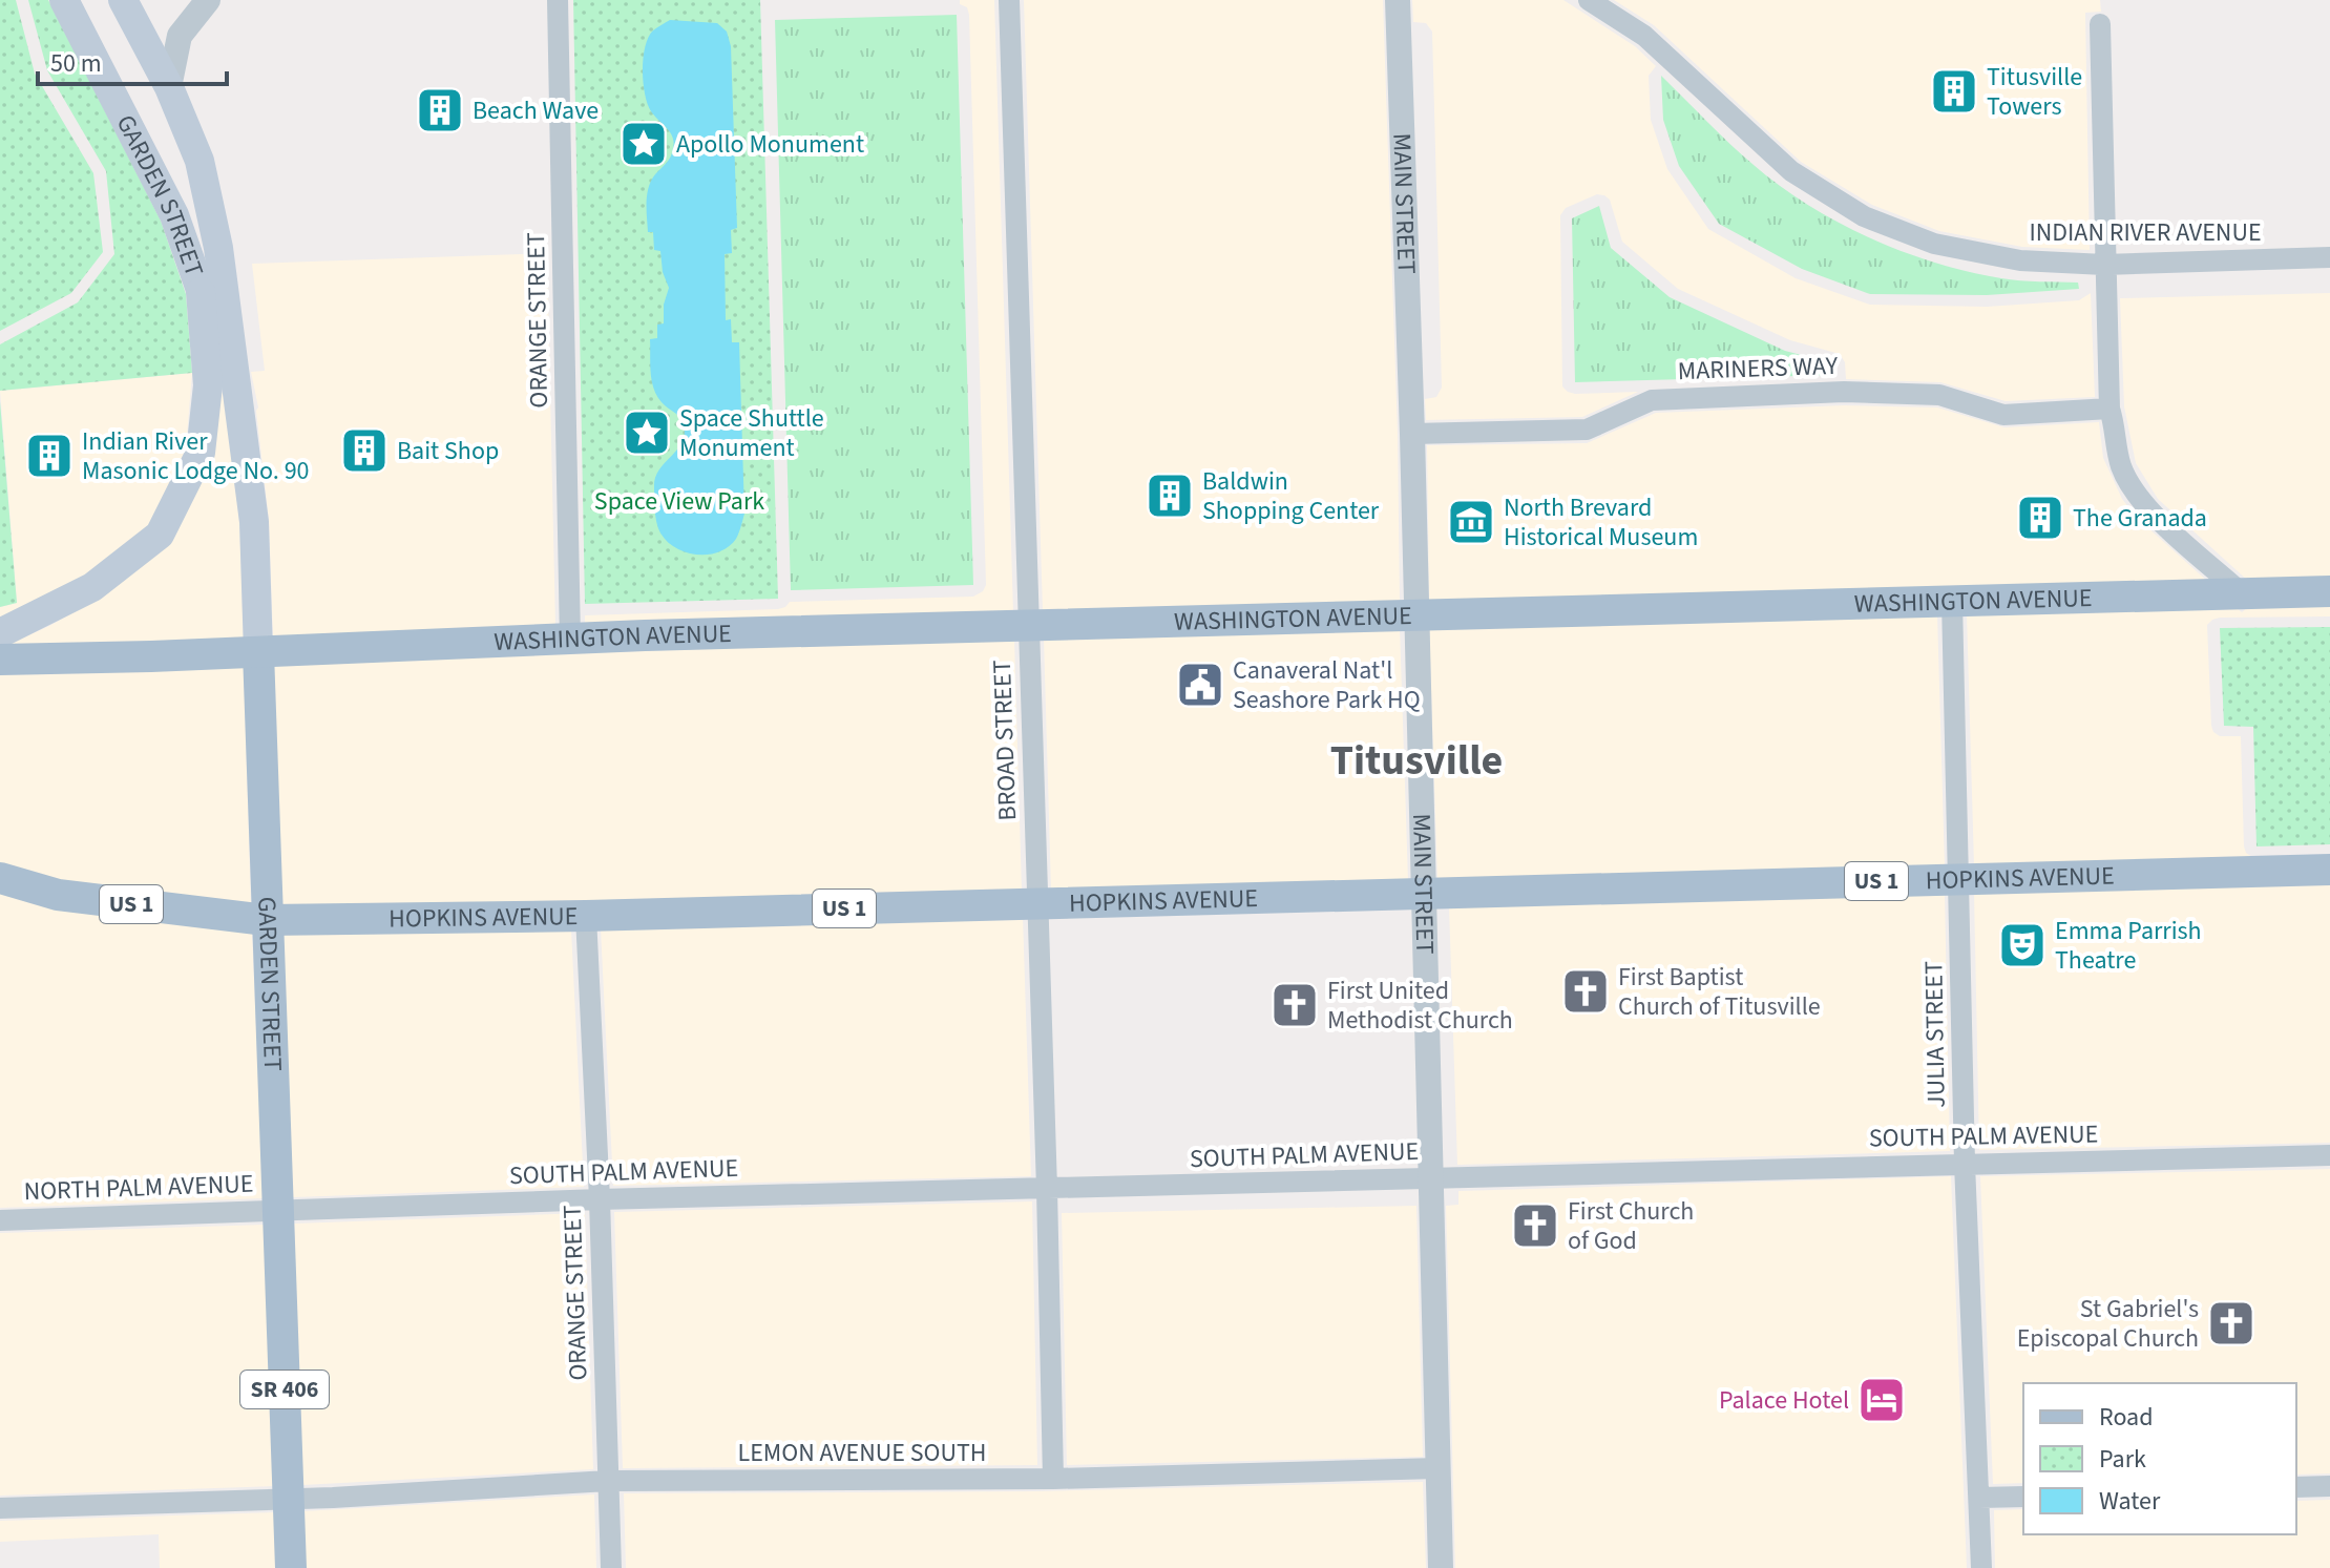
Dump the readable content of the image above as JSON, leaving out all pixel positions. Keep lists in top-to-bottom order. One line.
{"streets":{"main road":["GARDEN STREET","WASHINGTON AVENUE","HOPKINS AVENUE","US 1","SR 406"],"street":["MAIN STREET","INDIAN RIVER AVENUE","ORANGE STREET","MARINERS WAY","BROAD STREET","JULIA STREET","SOUTH PALM AVENUE","NORTH PALM AVENUE","LEMON AVENUE SOUTH"]},"crossings":[["GARDEN STREET","WASHINGTON AVENUE"],["GARDEN STREET","HOPKINS AVENUE"],["GARDEN STREET","SOUTH PALM AVENUE"],["GARDEN STREET","NORTH PALM AVENUE"],["GARDEN STREET","LEMON AVENUE SOUTH"],["MAIN STREET","MARINERS WAY"],["MAIN STREET","WASHINGTON AVENUE"],["MAIN STREET","HOPKINS AVENUE"],["MAIN STREET","SOUTH PALM AVENUE"],["MAIN STREET","LEMON AVENUE SOUTH"],["ORANGE STREET","WASHINGTON AVENUE"],["ORANGE STREET","HOPKINS AVENUE"],["ORANGE STREET","SOUTH PALM AVENUE"],["ORANGE STREET","LEMON AVENUE SOUTH"],["WASHINGTON AVENUE","BROAD STREET"],["WASHINGTON AVENUE","JULIA STREET"],["BROAD STREET","HOPKINS AVENUE"],["BROAD STREET","SOUTH PALM AVENUE"],["BROAD STREET","LEMON AVENUE SOUTH"],["HOPKINS AVENUE","JULIA STREET"],["JULIA STREET","SOUTH PALM AVENUE"],["SOUTH PALM AVENUE","NORTH PALM AVENUE"]],"districts":["Titusville"],"parks":["Space View Park"],"places":{"building":["Titusville Towers","Beach Wave","Bait Shop","Indian River Masonic Lodge No. 90","Baldwin Shopping Center","The Granada"],"place":["Apollo Monument","Space Shuttle Monument"],"museum":["North Brevard Historical Museum"],"public building":["Canaveral Nat'l Seashore Park HQ"],"theatre":["Emma Parrish Theatre"],"church":["First Baptist Church of Titusville","First United Methodist Church","First Church of God","St Gabriel's Episcopal Church"],"hotel":["Palace Hotel"]},"legend":["Road","Park","Water"],"scale_bar":"50 m"}
